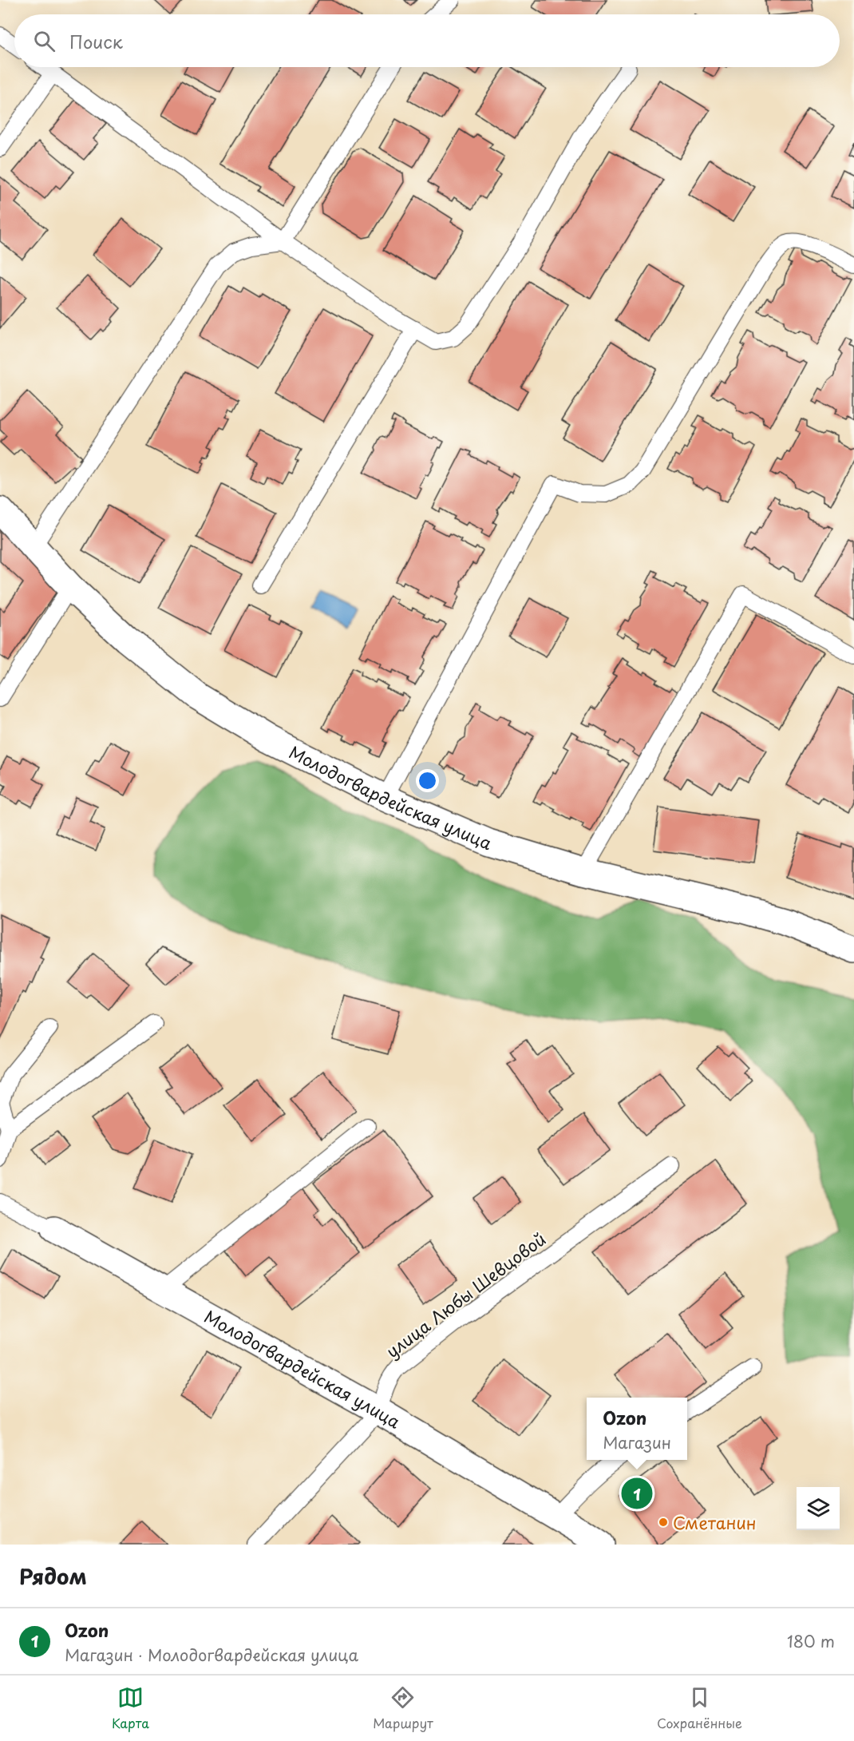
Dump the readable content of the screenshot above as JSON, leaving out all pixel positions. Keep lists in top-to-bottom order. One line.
{"streets":{"street":["Молодогвардейская улица"],"lane":["улица Любы Шевцовой"]},"crossings":[["Молодогвардейская улица","улица Любы Шевцовой"]],"places":["Сметанин"],"page":{"search":"Поиск","popup":["Ozon","Магазин"],"pins":"1","heading":"Рядом","list":[{"mark":"1","name":"Ozon","note":"Магазин · Молодогвардейская улица","value":"180 m"}],"nav":["Карта","Маршрут","Сохранённые"]}}
